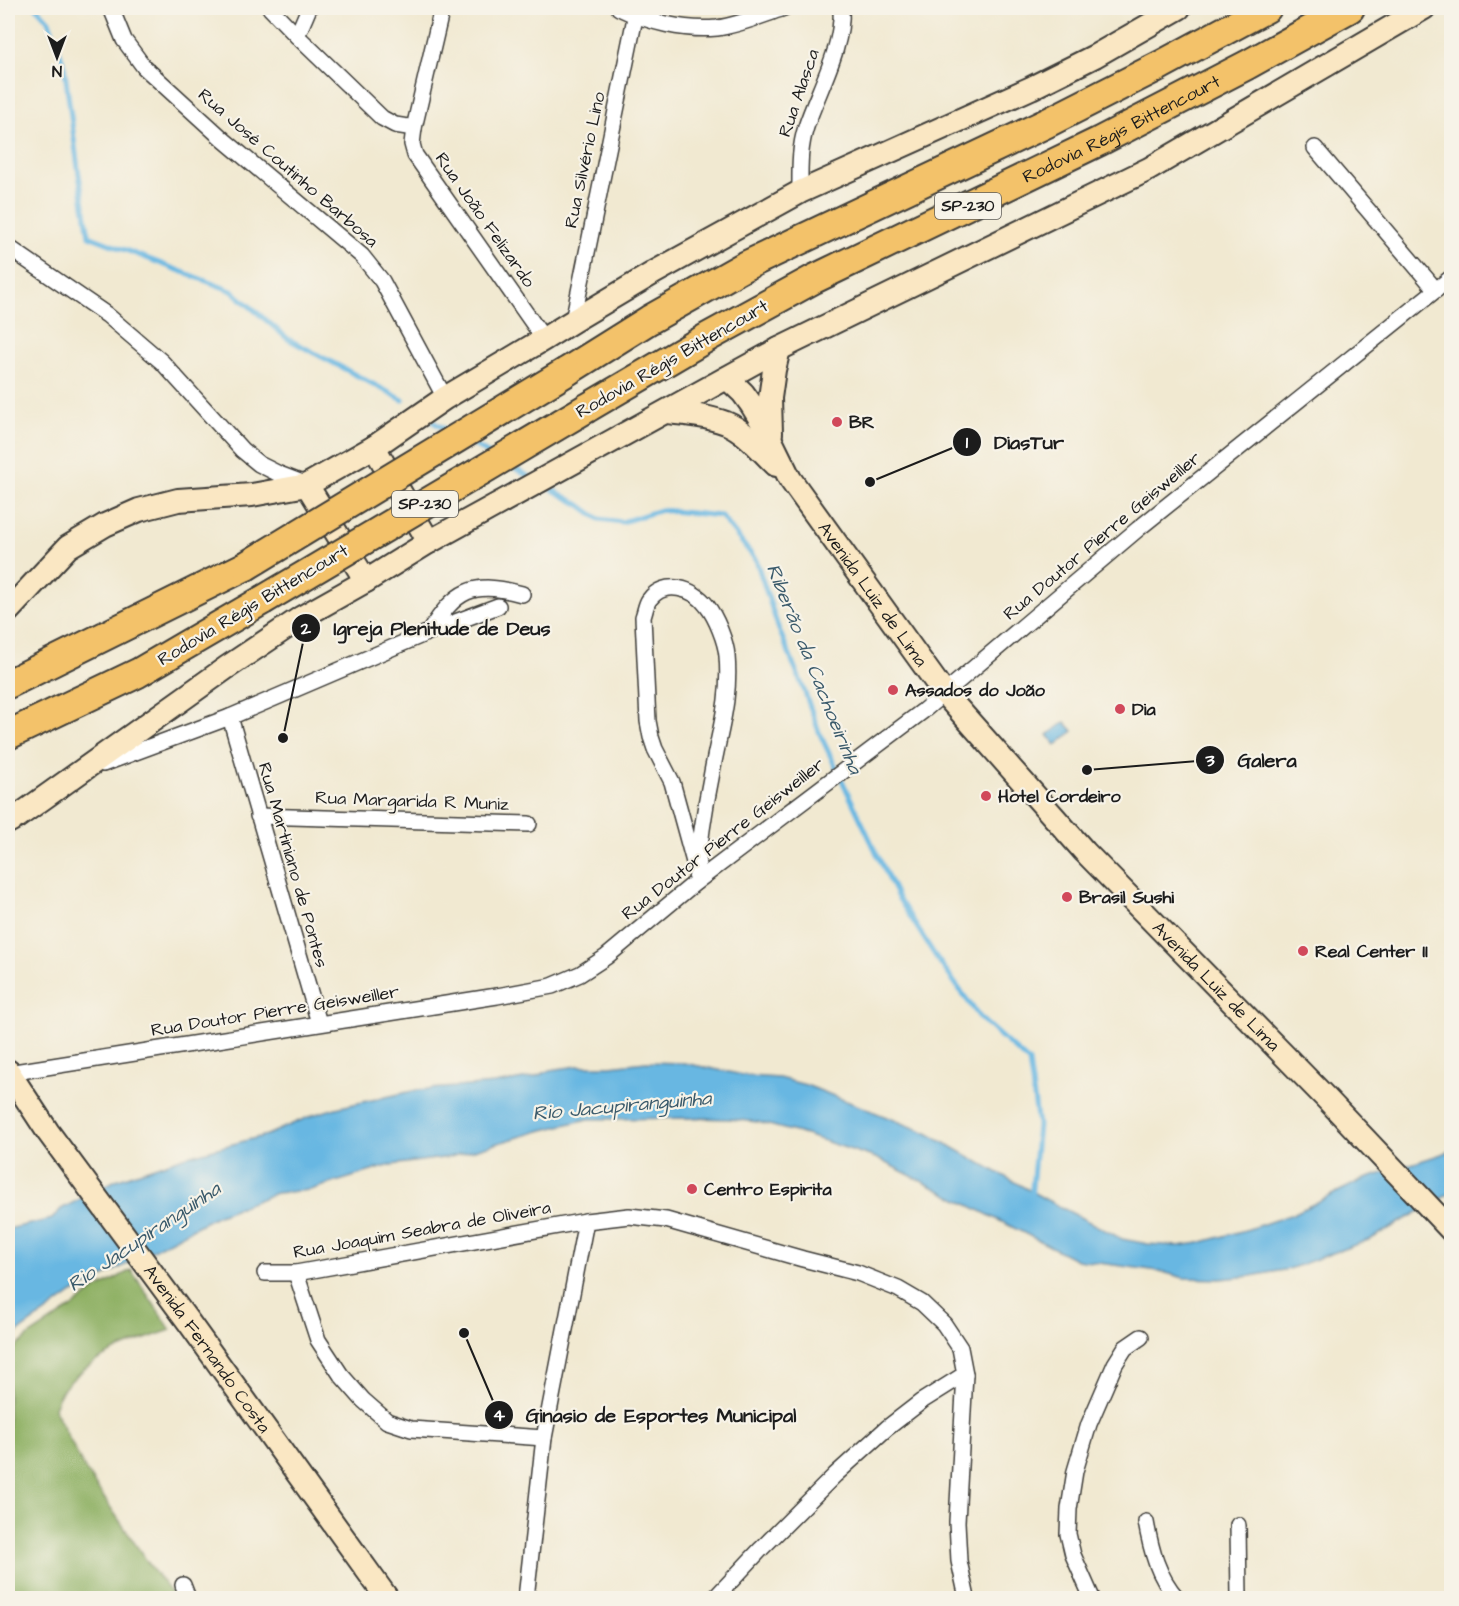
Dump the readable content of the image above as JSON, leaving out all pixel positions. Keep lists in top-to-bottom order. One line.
{"streets":{"highway":["Rodovia Régis Bittencourt","SP-230"],"street":["Rua Alasca","Rua Silvério Lino","Rua José Coutinho Barbosa","Rua João Felizardo","Rua Doutor Pierre Geisweiller","Avenida Luiz de Lima","Rua Margarida R Muniz","Rua Martiniano de Pontes","Rua Joaquim Seabra de Oliveira","Avenida Fernando Costa"]},"crossings":[["Rua Doutor Pierre Geisweiller","Avenida Luiz de Lima"],["Rua Doutor Pierre Geisweiller","Rua Martiniano de Pontes"],["Rua Doutor Pierre Geisweiller","Avenida Fernando Costa"],["Rua Margarida R Muniz","Rua Martiniano de Pontes"]],"water":["Riberão da Cachoeirinha","Rio Jacupiranguinha"],"places":["BR","DiasTur","Assados do João","Dia","Igreja Plenitude de Deus","Galera","Hotel Cordeiro","Brasil Sushi","Real Center II","Centro Espirita","Ginasio de Esportes Municipal"],"north":"bottom"}
